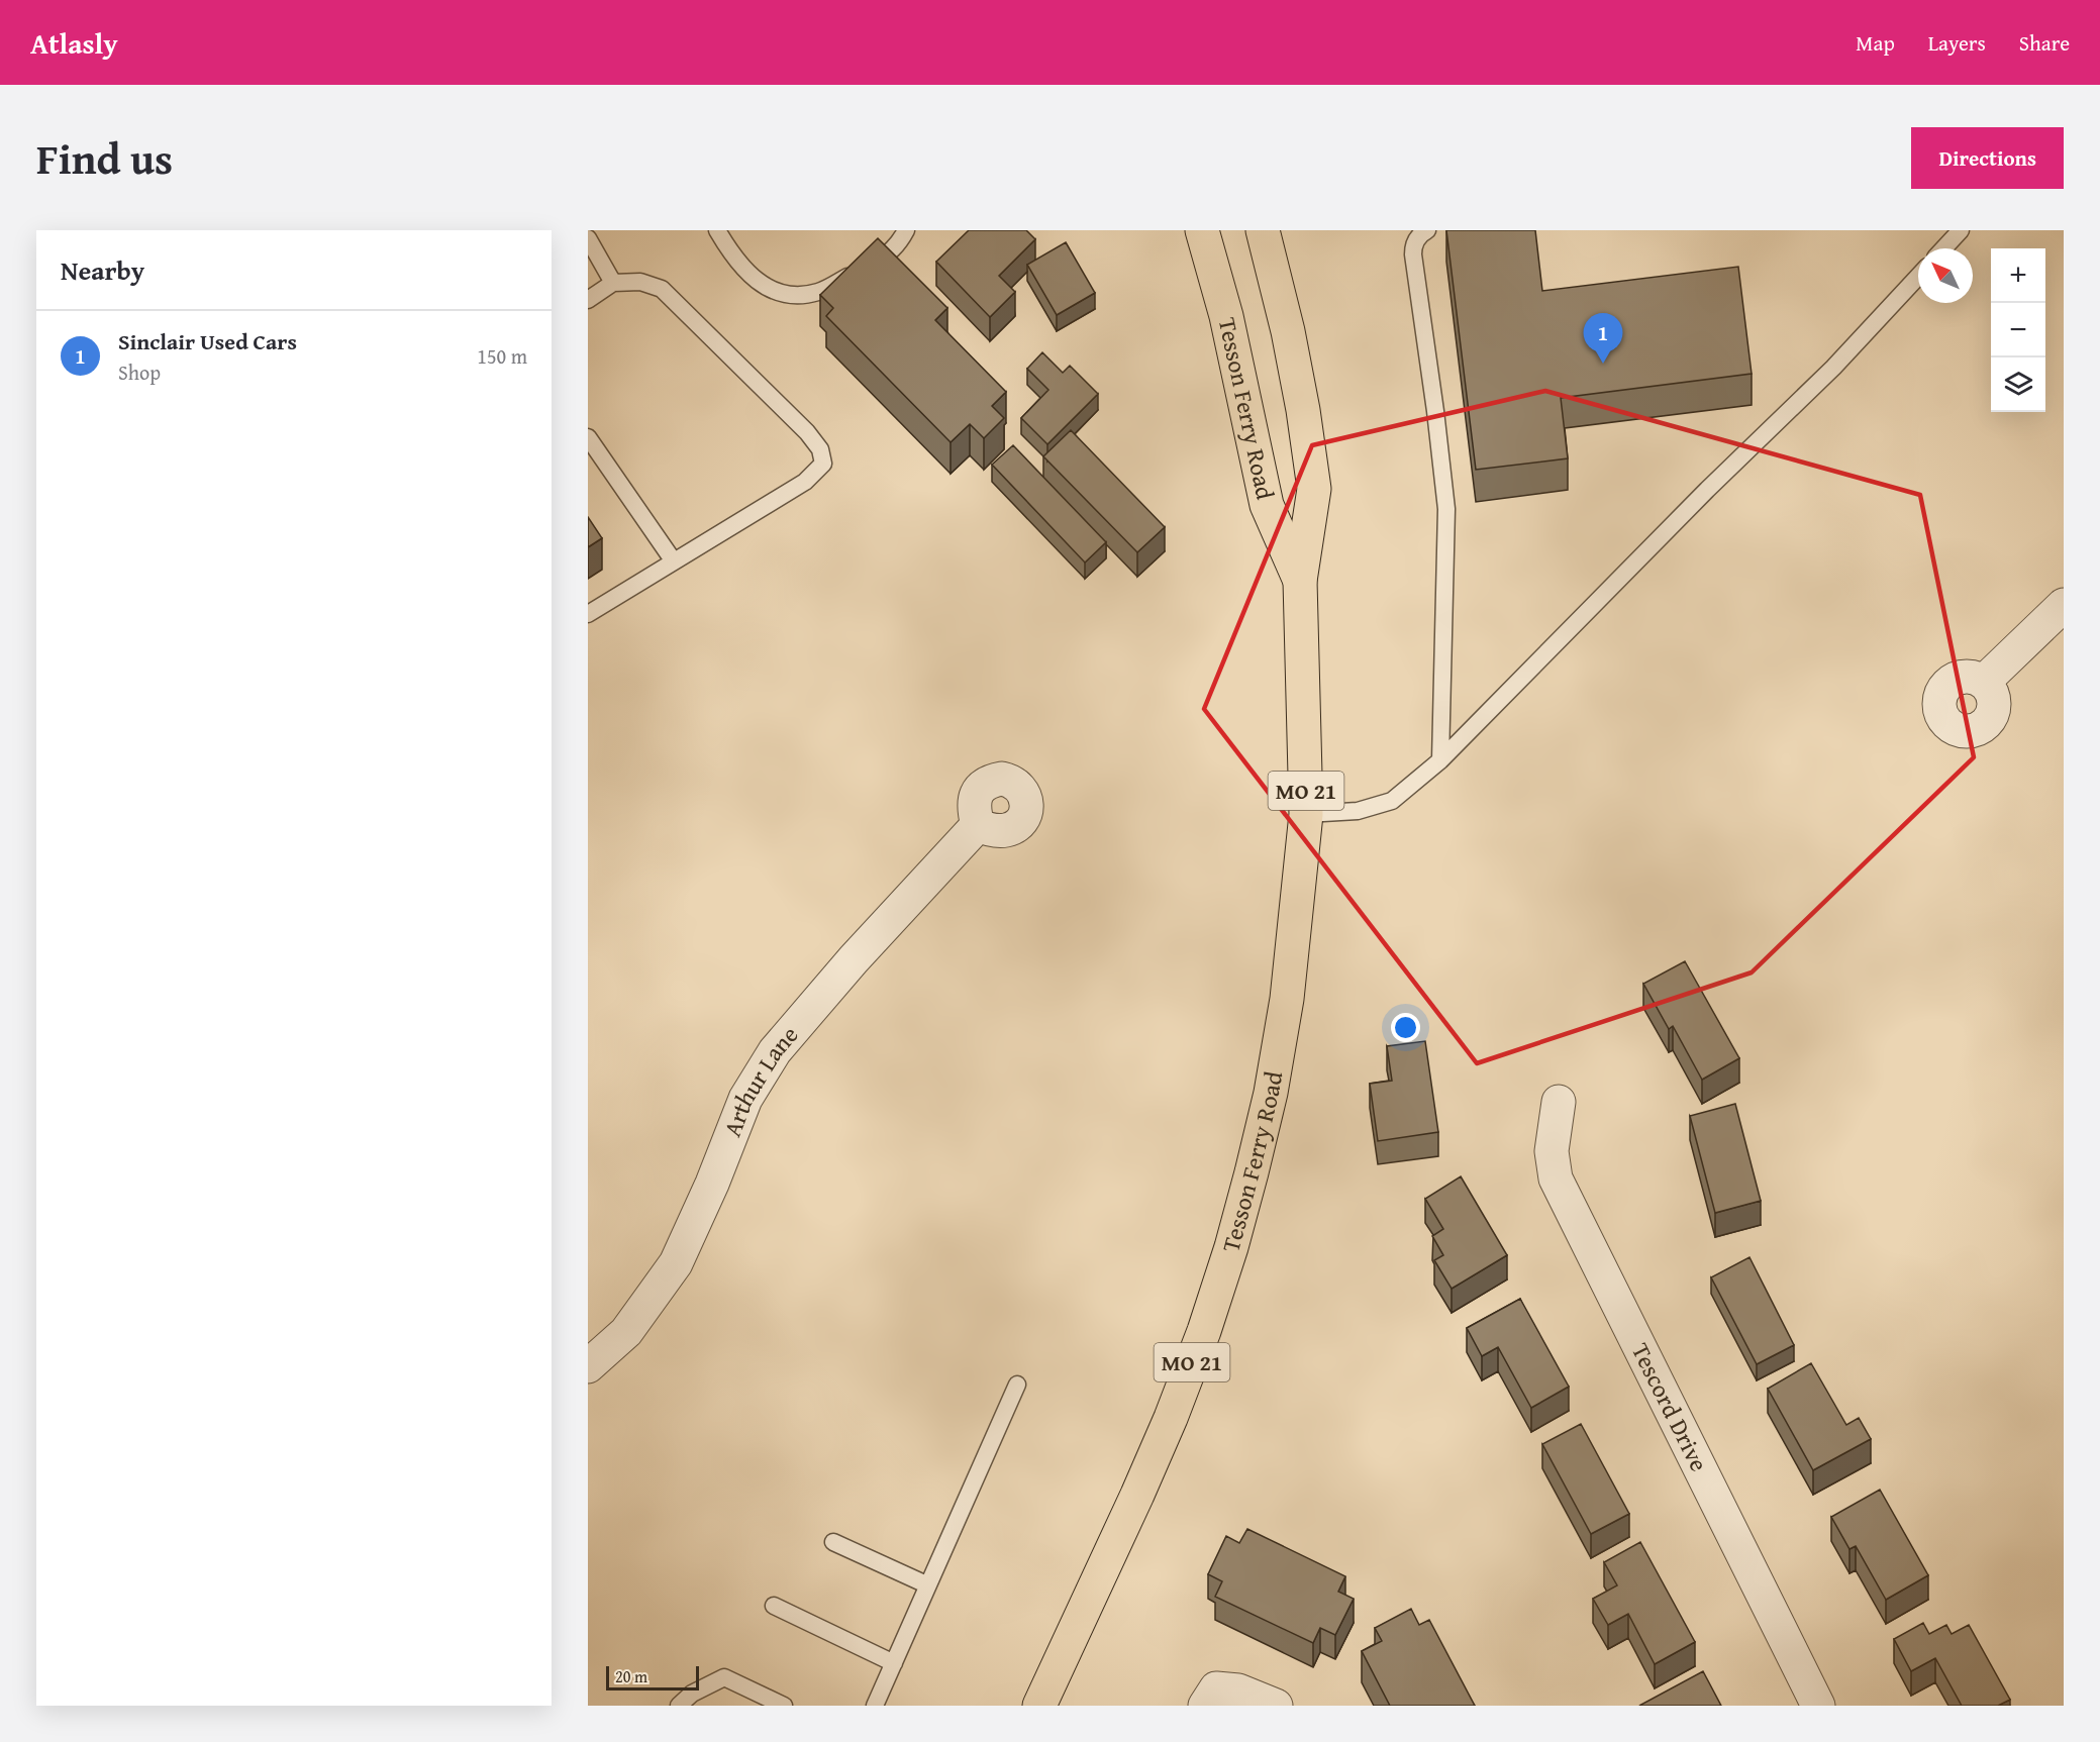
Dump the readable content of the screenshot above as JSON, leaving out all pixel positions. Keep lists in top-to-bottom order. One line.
{"streets":{"main road":["Tesson Ferry Road","MO 21"],"street":["Arthur Lane","Tescord Drive"]},"scale_bar":"20 m","north":"top left","page":{"header":"Atlasly","nav":["Map","Layers","Share"],"title":"Find us","buttons":"Directions","heading":"Nearby","map_buttons":["+","−"],"list":[{"mark":"1","name":"Sinclair Used Cars","note":"Shop","value":"150 m"}],"pins":"1","scale":"20 m"}}
